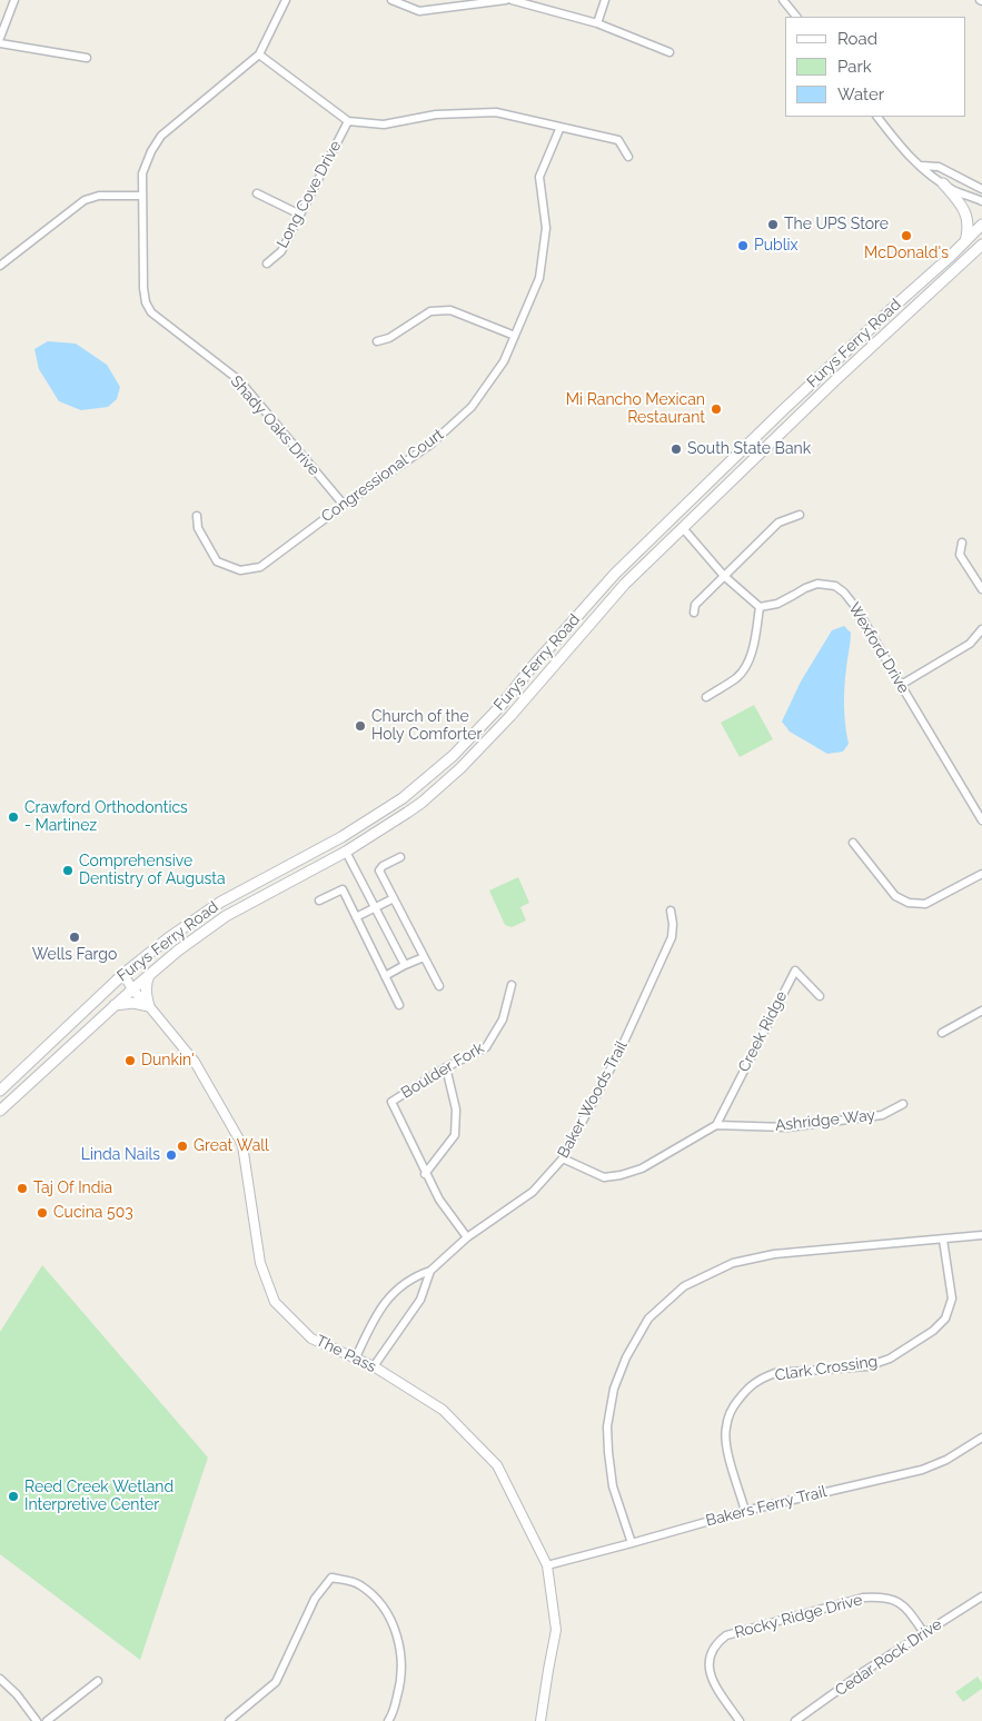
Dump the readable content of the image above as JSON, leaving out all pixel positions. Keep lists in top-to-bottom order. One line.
{"streets":{"main road":["Furys Ferry Road"],"street":["Long Cove Drive","Shady Oaks Drive","Congressional Court","Wexford Drive","Creek Ridge","Boulder Fork","Baker Woods Trail","Ashridge Way","The Pass","Clark Crossing","Bakers Ferry Trail","Rocky Ridge Drive","Cedar Rock Drive"]},"crossings":[["Furys Ferry Road","The Pass"],["Shady Oaks Drive","Congressional Court"],["Creek Ridge","Ashridge Way"],["Boulder Fork","Baker Woods Trail"],["Baker Woods Trail","The Pass"],["The Pass","Bakers Ferry Trail"],["Clark Crossing","Bakers Ferry Trail"],["Rocky Ridge Drive","Cedar Rock Drive"]],"places":["The UPS Store","McDonald's","Publix","Mi Rancho Mexican Restaurant","South State Bank","Church of the Holy Comforter","Crawford Orthodontics - Martinez","Comprehensive Dentistry of Augusta","Wells Fargo","Dunkin'","Great Wall","Linda Nails","Taj Of India","Cucina 503","Reed Creek Wetland Interpretive Center"],"legend":["Road","Park","Water"]}
